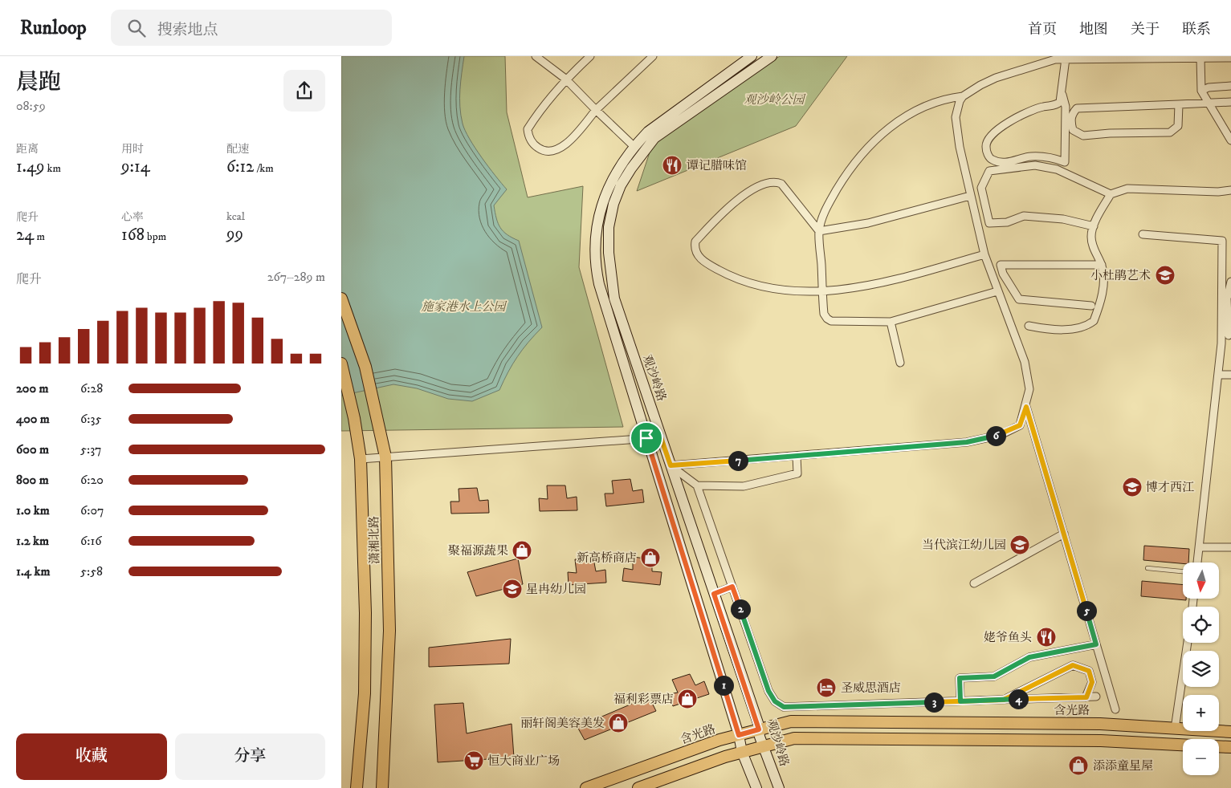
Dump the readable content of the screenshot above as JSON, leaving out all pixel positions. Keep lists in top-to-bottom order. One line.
{"streets":{"main road":["观沙岭路","潇湘北路","含光路"]},"crossings":[["观沙岭路","含光路"]],"parks":["观沙岭公园","施家港水上公园"],"places":{"restaurant":["谭记腊味馆","姥爷鱼头"],"school or university":["小杜鹃艺术","博才西江","当代滨江幼儿园","星冉幼儿园"],"shop":["聚福源蔬果","新高桥商店","福利彩票店","丽轩阁美容美发","添添童星屋"],"hotel":["圣威思酒店"],"supermarket":["恒大商业广场"]},"north":"bottom","page":{"header":"Runloop","search":"搜索地点","nav":["首页","地图","关于","联系"],"heading":["晨跑","08:59"],"stats":[["距离","1.49 km"],["用时","9:14"],["配速","6:12 /km"],["爬升","24 m"],["心率","168 bpm"],["kcal","99"]],"chart":["爬升","267–289 m"],"list":[{"name":"200 m","note":"6:28"},{"name":"400 m","note":"6:35"},{"name":"600 m","note":"5:37"},{"name":"800 m","note":"6:20"},{"name":"1.0 km","note":"6:07"},{"name":"1.2 km","note":"6:16"},{"name":"1.4 km","note":"5:58"}],"pins":["6","7","2","5","1","4","3"],"map_buttons":["+","−"],"buttons":["收藏","分享"]}}
